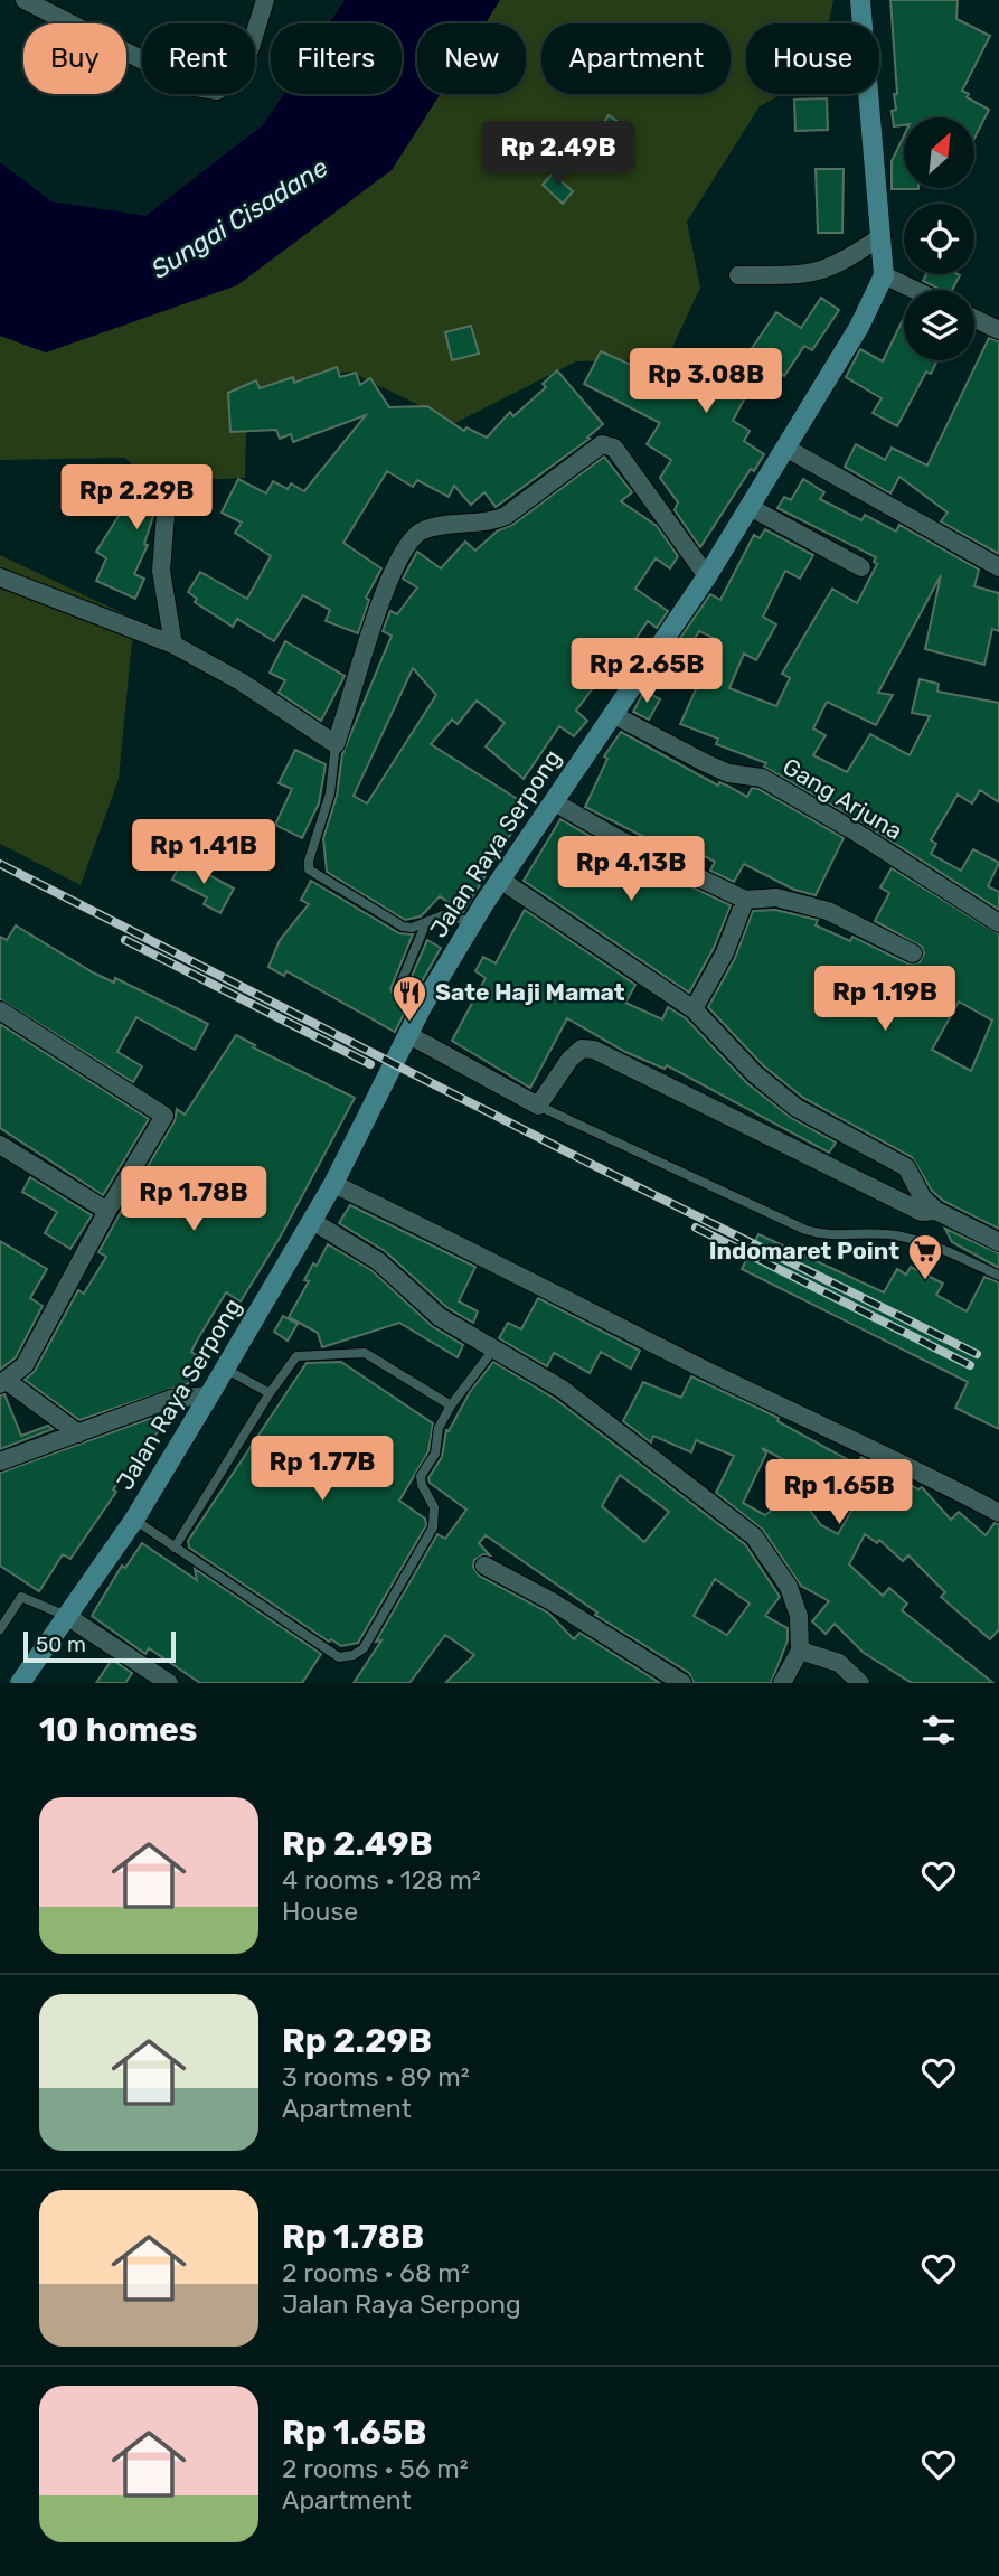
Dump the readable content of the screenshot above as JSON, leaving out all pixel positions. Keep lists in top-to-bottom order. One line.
{"streets":{"main road":["Jalan Raya Serpong"],"street":["Gang Arjuna"]},"crossings":[["Gang Arjuna","Jalan Raya Serpong"]],"water":["Sungai Cisadane"],"places":{"restaurant":["Sate Haji Mamat"],"supermarket":["Indomaret Point"]},"scale_bar":"50 m","north":"top right","page":{"chip":["Buy","Rent","Filters","New","Apartment","House"],"price":["Rp 2.49B","Rp 3.08B","Rp 2.29B","Rp 2.65B","Rp 1.41B","Rp 4.13B","Rp 1.19B","Rp 1.78B","Rp 1.77B","Rp 1.65B"],"scale":"50 m","heading":"10 homes","list":[{"name":"Rp 2.49B","note":"4 rooms · 128 m² · House"},{"name":"Rp 2.29B","note":"3 rooms · 89 m² · Apartment"},{"name":"Rp 1.78B","note":"2 rooms · 68 m² · Jalan Raya Serpong"},{"name":"Rp 1.65B","note":"2 rooms · 56 m² · Apartment"}]}}
